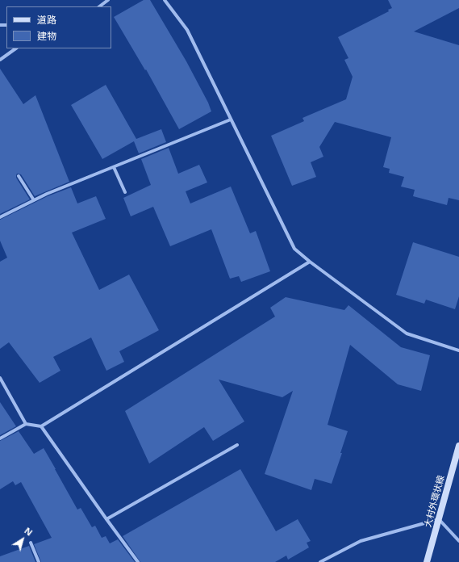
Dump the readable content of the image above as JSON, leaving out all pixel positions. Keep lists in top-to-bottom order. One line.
{"streets":{"main road":["大村外環状線"]},"legend":["道路","建物"],"north":"top right"}
